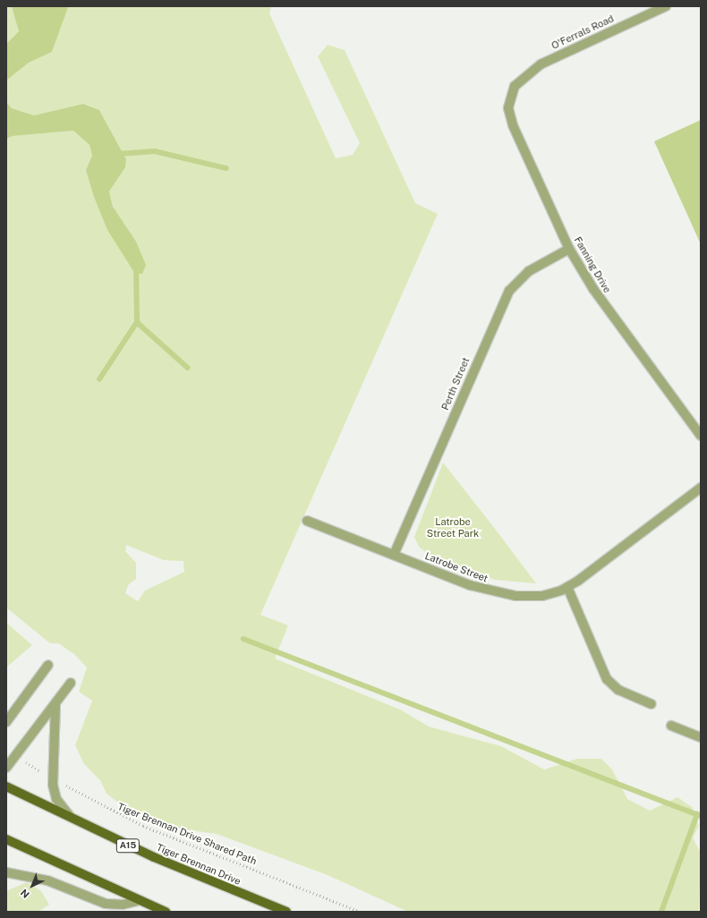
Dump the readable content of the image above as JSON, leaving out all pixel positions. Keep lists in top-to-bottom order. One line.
{"streets":{"main road":["A15","Tiger Brennan Drive"],"street":["O'Ferrals Road","Fanning Drive","Perth Street","Latrobe Street"],"path":["Tiger Brennan Drive Shared Path"]},"crossings":[["O'Ferrals Road","Fanning Drive"],["Fanning Drive","Perth Street"],["Perth Street","Latrobe Street"]],"parks":["Latrobe Street Park"],"north":"bottom left"}
